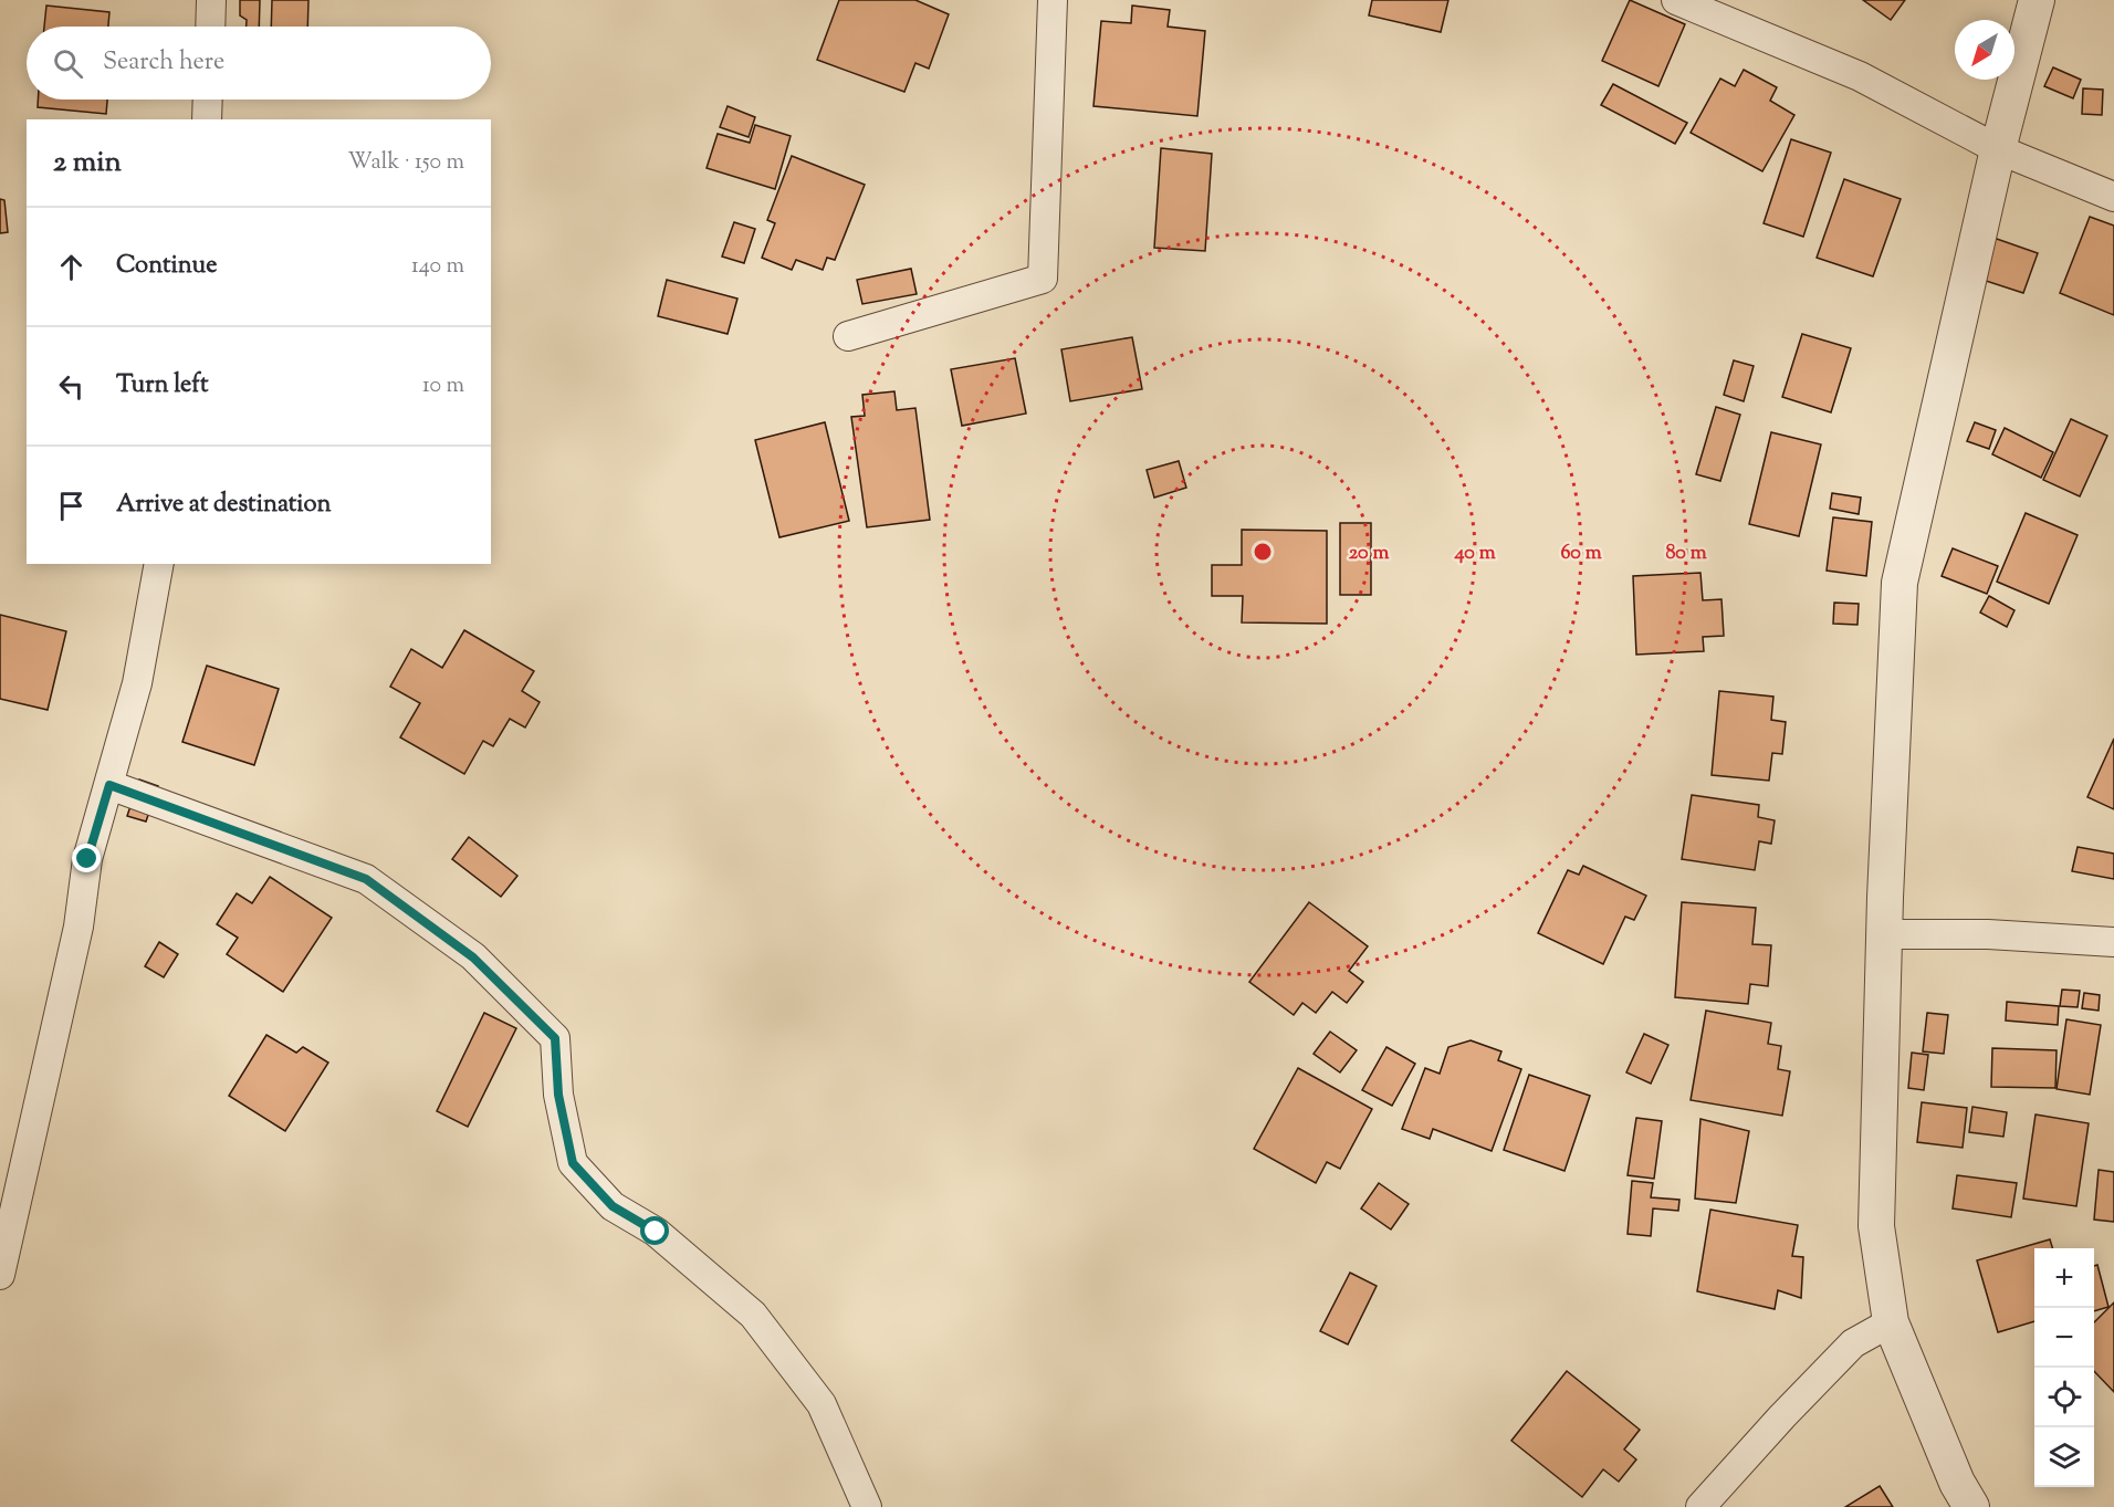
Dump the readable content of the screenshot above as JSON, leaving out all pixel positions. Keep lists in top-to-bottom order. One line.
{"north":"bottom left","page":{"search":"Search here","heading":["2 min","Walk · 150 m"],"list":[["Continue","140 m"],["Turn left","10 m"],"Arrive at destination"],"map_buttons":["+","−"]},"rings":["20 m","40 m","60 m","80 m"]}
